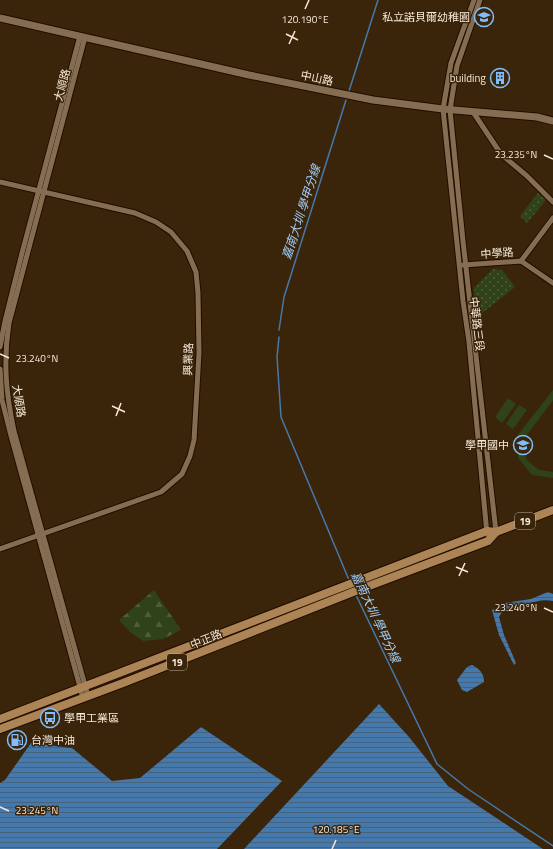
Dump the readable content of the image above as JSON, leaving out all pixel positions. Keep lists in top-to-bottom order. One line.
{"streets":{"main road":["中山路","19","中正路"],"street":["大順路","中學路","中華路三段","興業路"]},"crossings":[["中山路","大順路"],["中山路","中華路三段"],["大順路","興業路"],["大順路","中正路"],["中學路","中華路三段"],["中華路三段","19"],["中華路三段","中正路"],["19","中正路"]],"water":["嘉南大圳 學甲分線"],"places":{"school or university":["私立諾貝爾幼稚園","學甲國中"],"building":["building"],"bus stop":["學甲工業區"],"fuel station":["台灣中油"]},"coordinates":["120.190°E","23.235°N","23.240°N","23.245°N","120.185°E"]}
